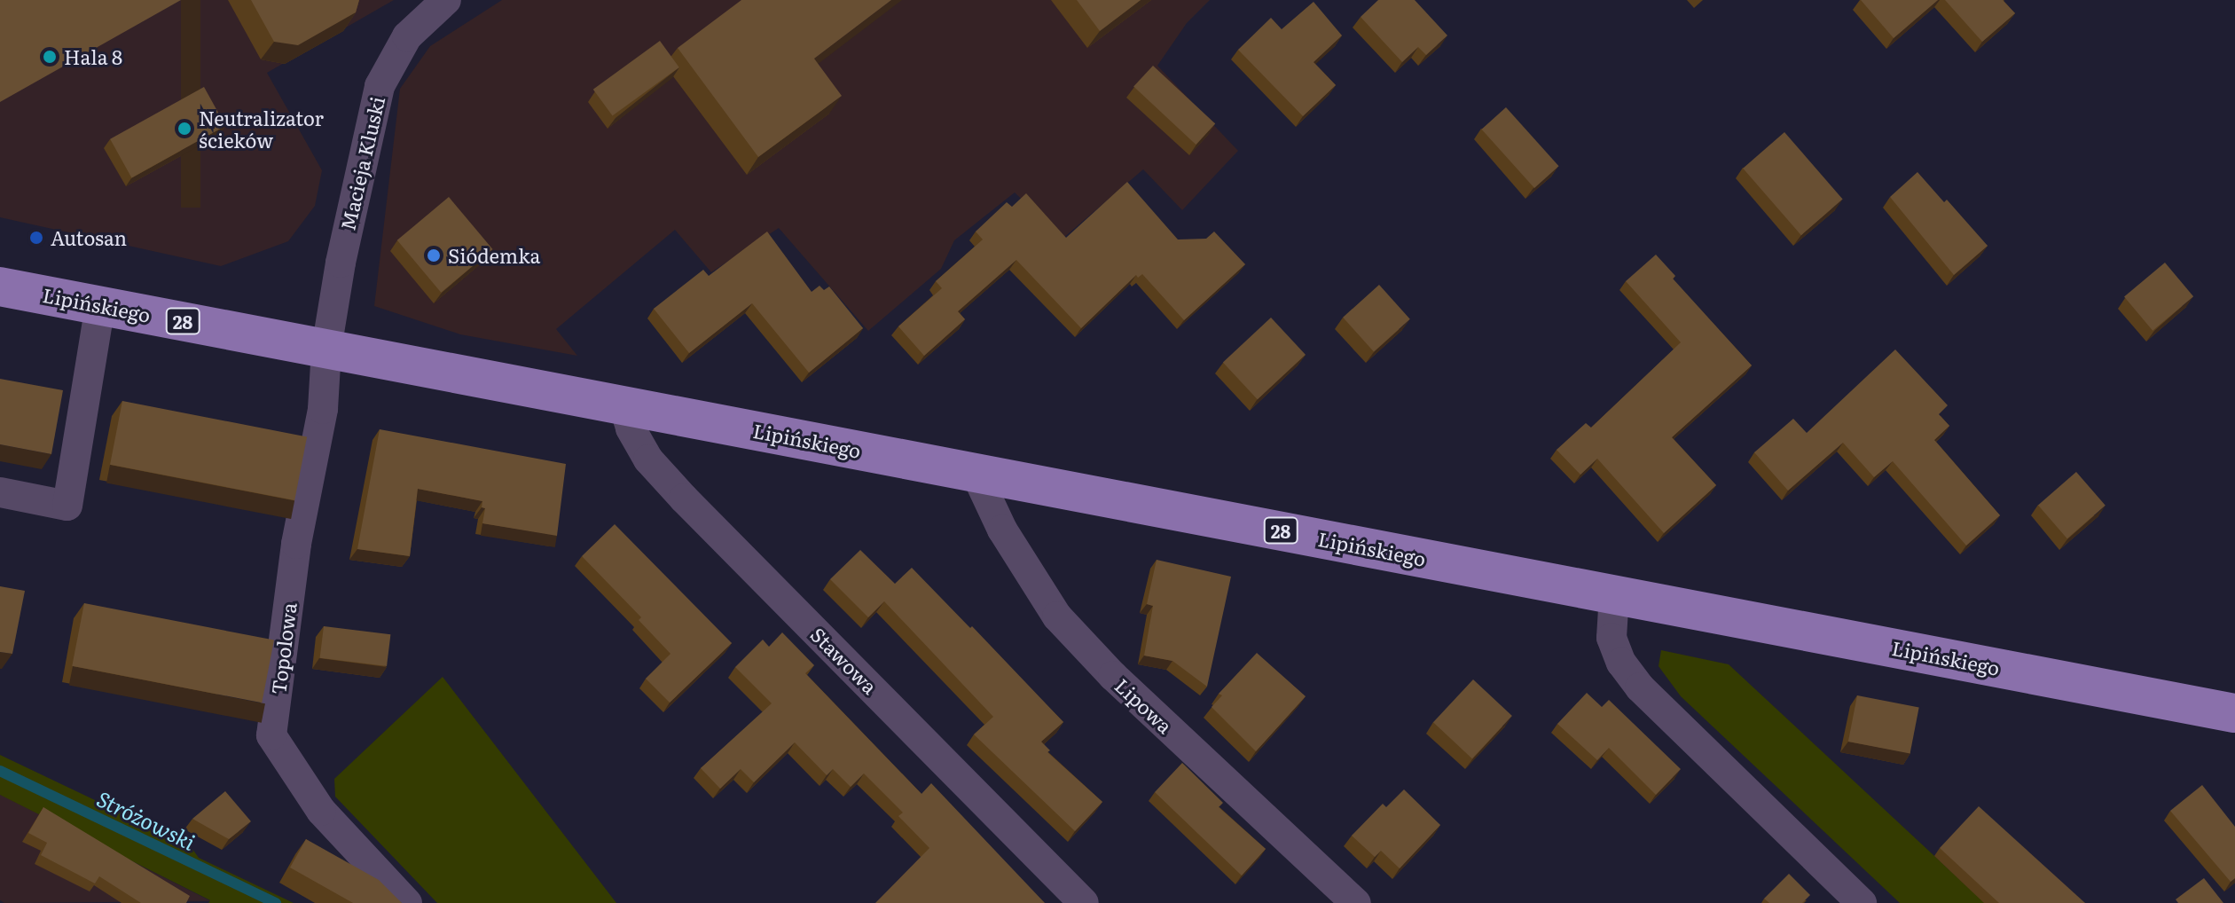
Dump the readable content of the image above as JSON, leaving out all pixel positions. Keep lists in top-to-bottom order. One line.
{"streets":{"main road":["Lipińskiego","28"],"street":["Macieja Kluski","Topolowa","Stawowa","Lipowa"]},"crossings":[["Macieja Kluski","Lipińskiego"],["Macieja Kluski","Topolowa"],["Lipińskiego","Topolowa"],["Lipińskiego","Stawowa"],["Lipińskiego","Lipowa"]],"water":["Stróżowski"],"places":["Hala 8","Neutralizator ścieków","Autosan","Siódemka"]}
